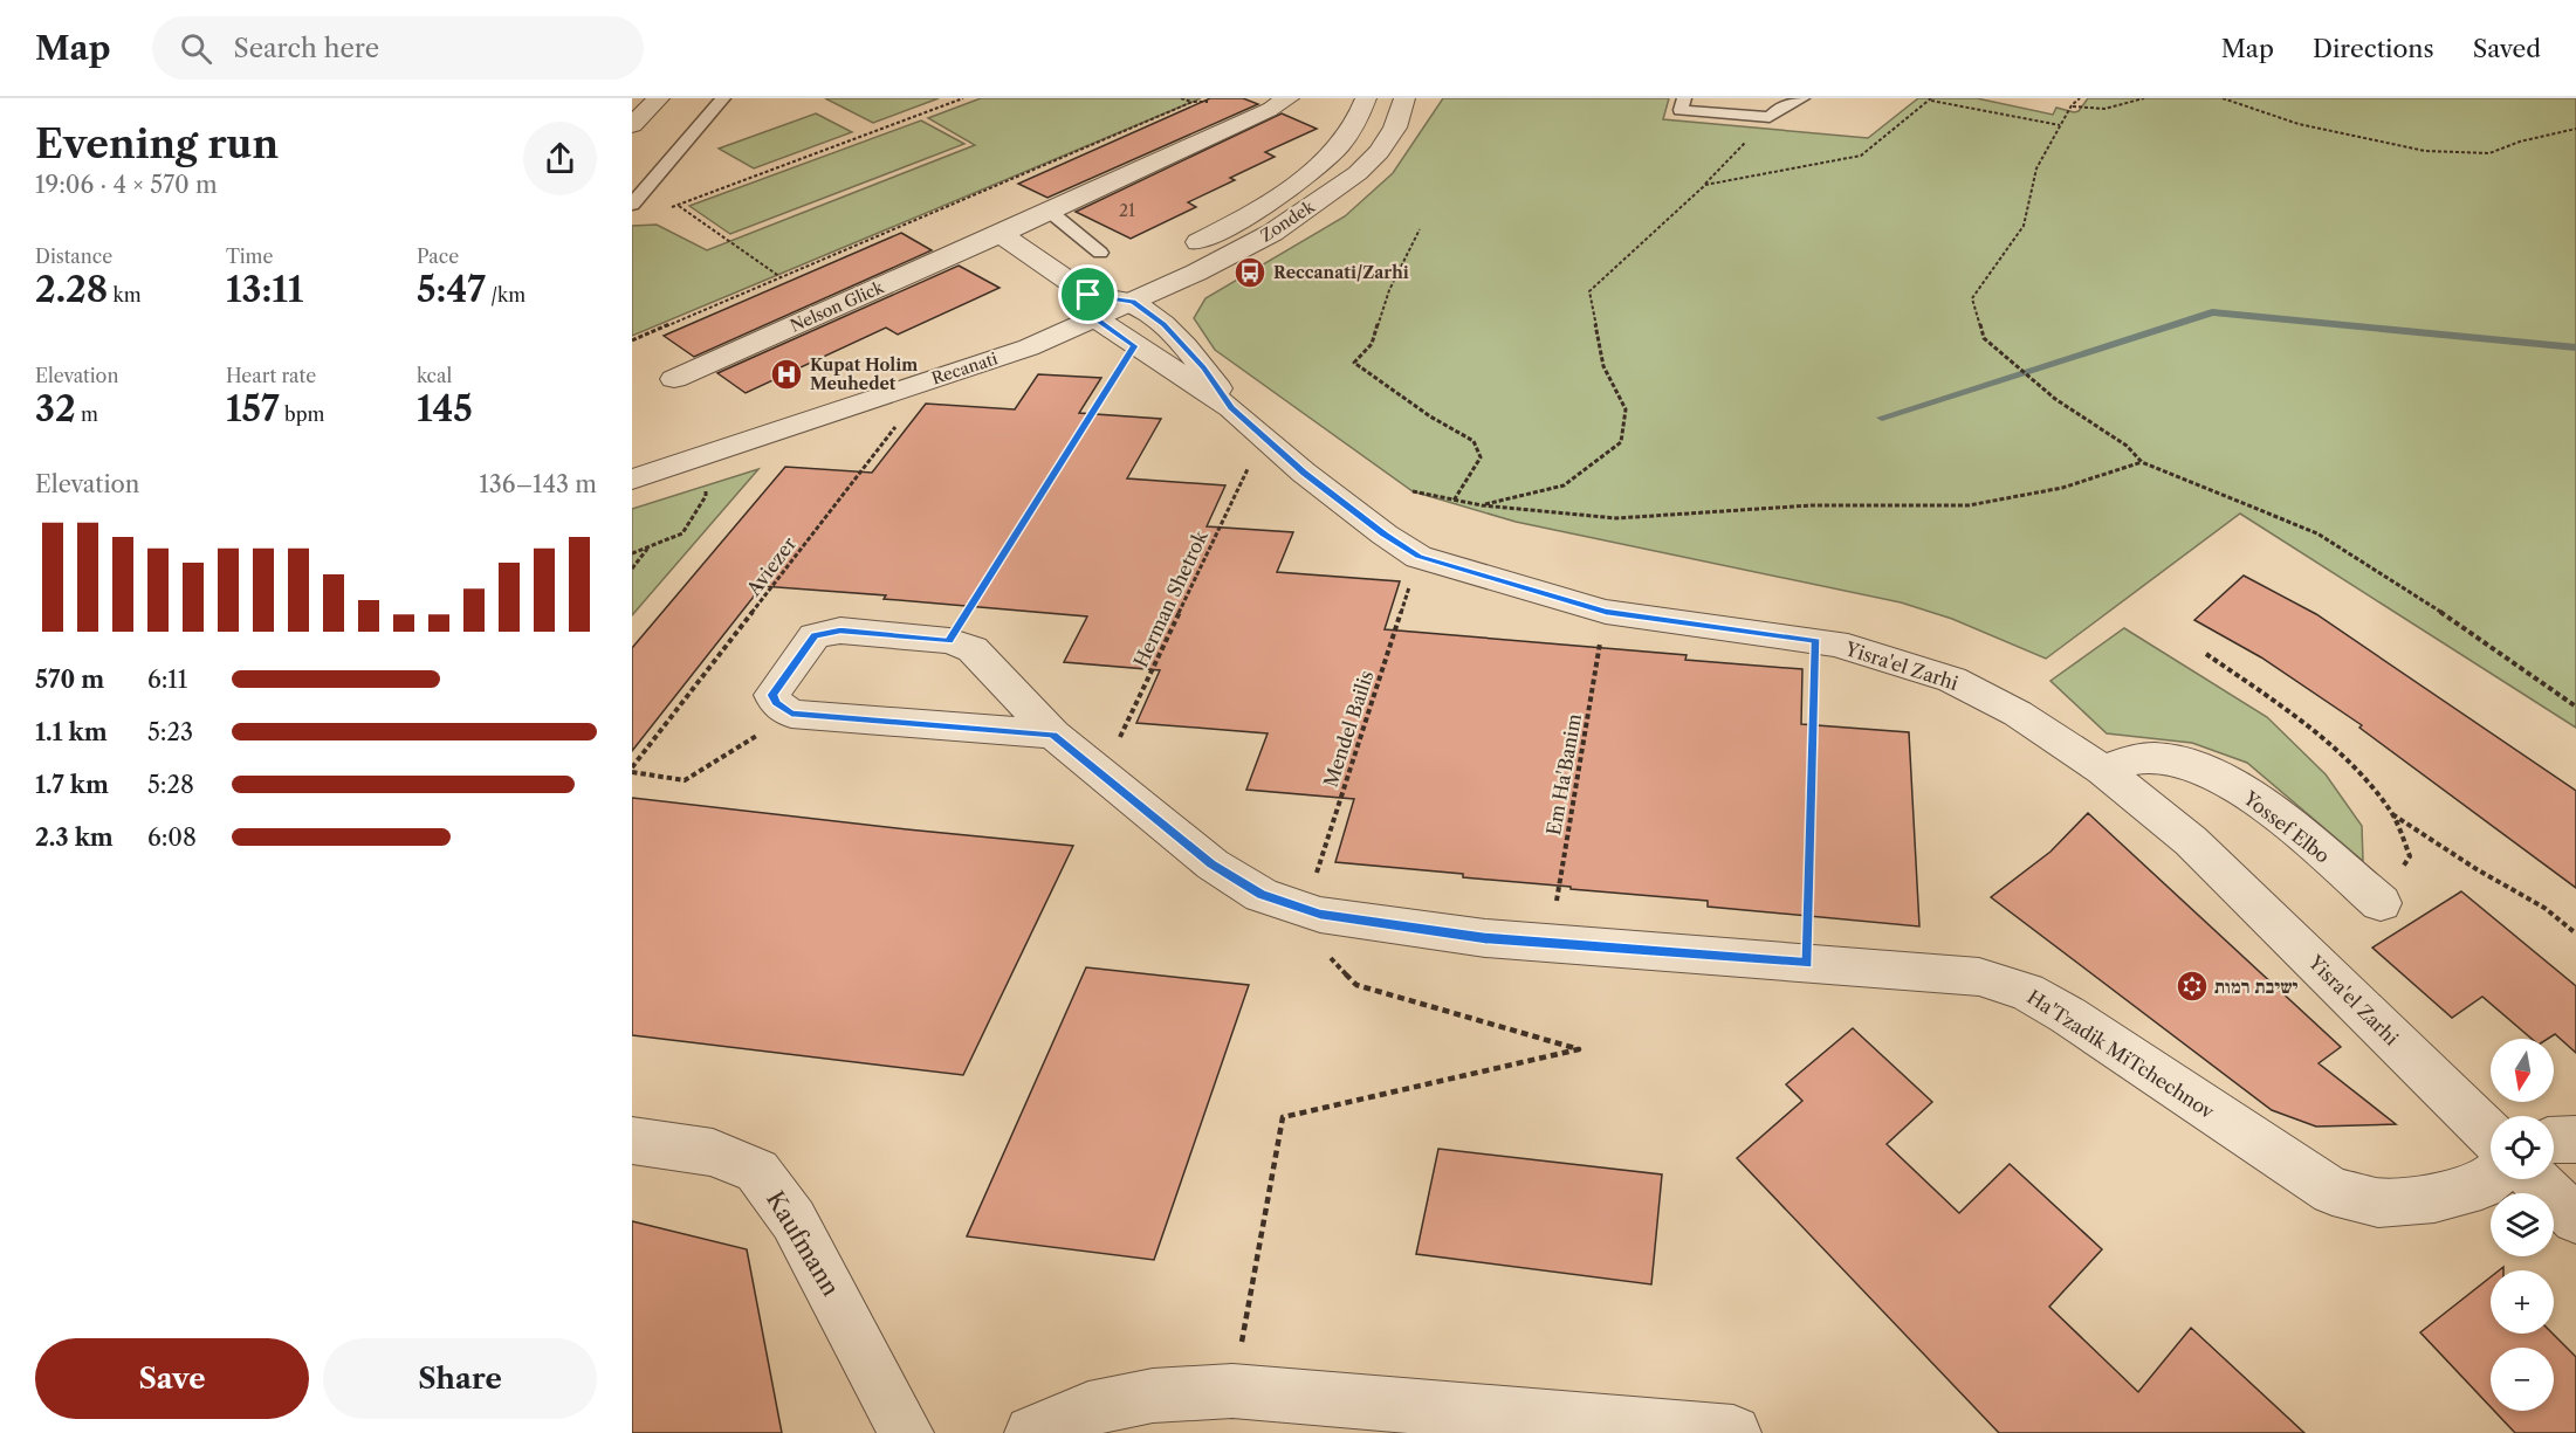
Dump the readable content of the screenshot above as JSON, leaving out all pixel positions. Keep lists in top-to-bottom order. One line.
{"streets":{"street":["Zondek","Nelson Glick","Recanati","Yisra'el Zarhi","Yossef Elbo","Ha'Tzadik MiTchechnov","Kaufmann"],"path":["Aviezer","Herman Shetrok","Mendel Bailis","Em Ha'Banim"]},"crossings":[["Zondek","Recanati"],["Zondek","Yisra'el Zarhi"],["Recanati","Aviezer"],["Recanati","Yisra'el Zarhi"],["Herman Shetrok","Yisra'el Zarhi"],["Herman Shetrok","Ha'Tzadik MiTchechnov"],["Yisra'el Zarhi","Mendel Bailis"],["Yisra'el Zarhi","Em Ha'Banim"],["Yisra'el Zarhi","Yossef Elbo"],["Mendel Bailis","Ha'Tzadik MiTchechnov"],["Em Ha'Banim","Ha'Tzadik MiTchechnov"]],"places":{"bus stop":["Reccanati/Zarhi"],"hospital":["Kupat Holim Meuhedet"],"synagogue":["ישיבת רמות"]},"house_numbers":["21"],"north":"bottom","page":{"header":"Map","search":"Search here","nav":["Map","Directions","Saved"],"heading":["Evening run","19:06 · 4 × 570 m"],"stats":[["Distance","2.28 km"],["Time","13:11"],["Pace","5:47 /km"],["Elevation","32 m"],["Heart rate","157 bpm"],["kcal","145"]],"chart":["Elevation","136–143 m"],"list":[{"name":"570 m","note":"6:11"},{"name":"1.1 km","note":"5:23"},{"name":"1.7 km","note":"5:28"},{"name":"2.3 km","note":"6:08"}],"map_buttons":["+","−"],"buttons":["Save","Share"]}}
